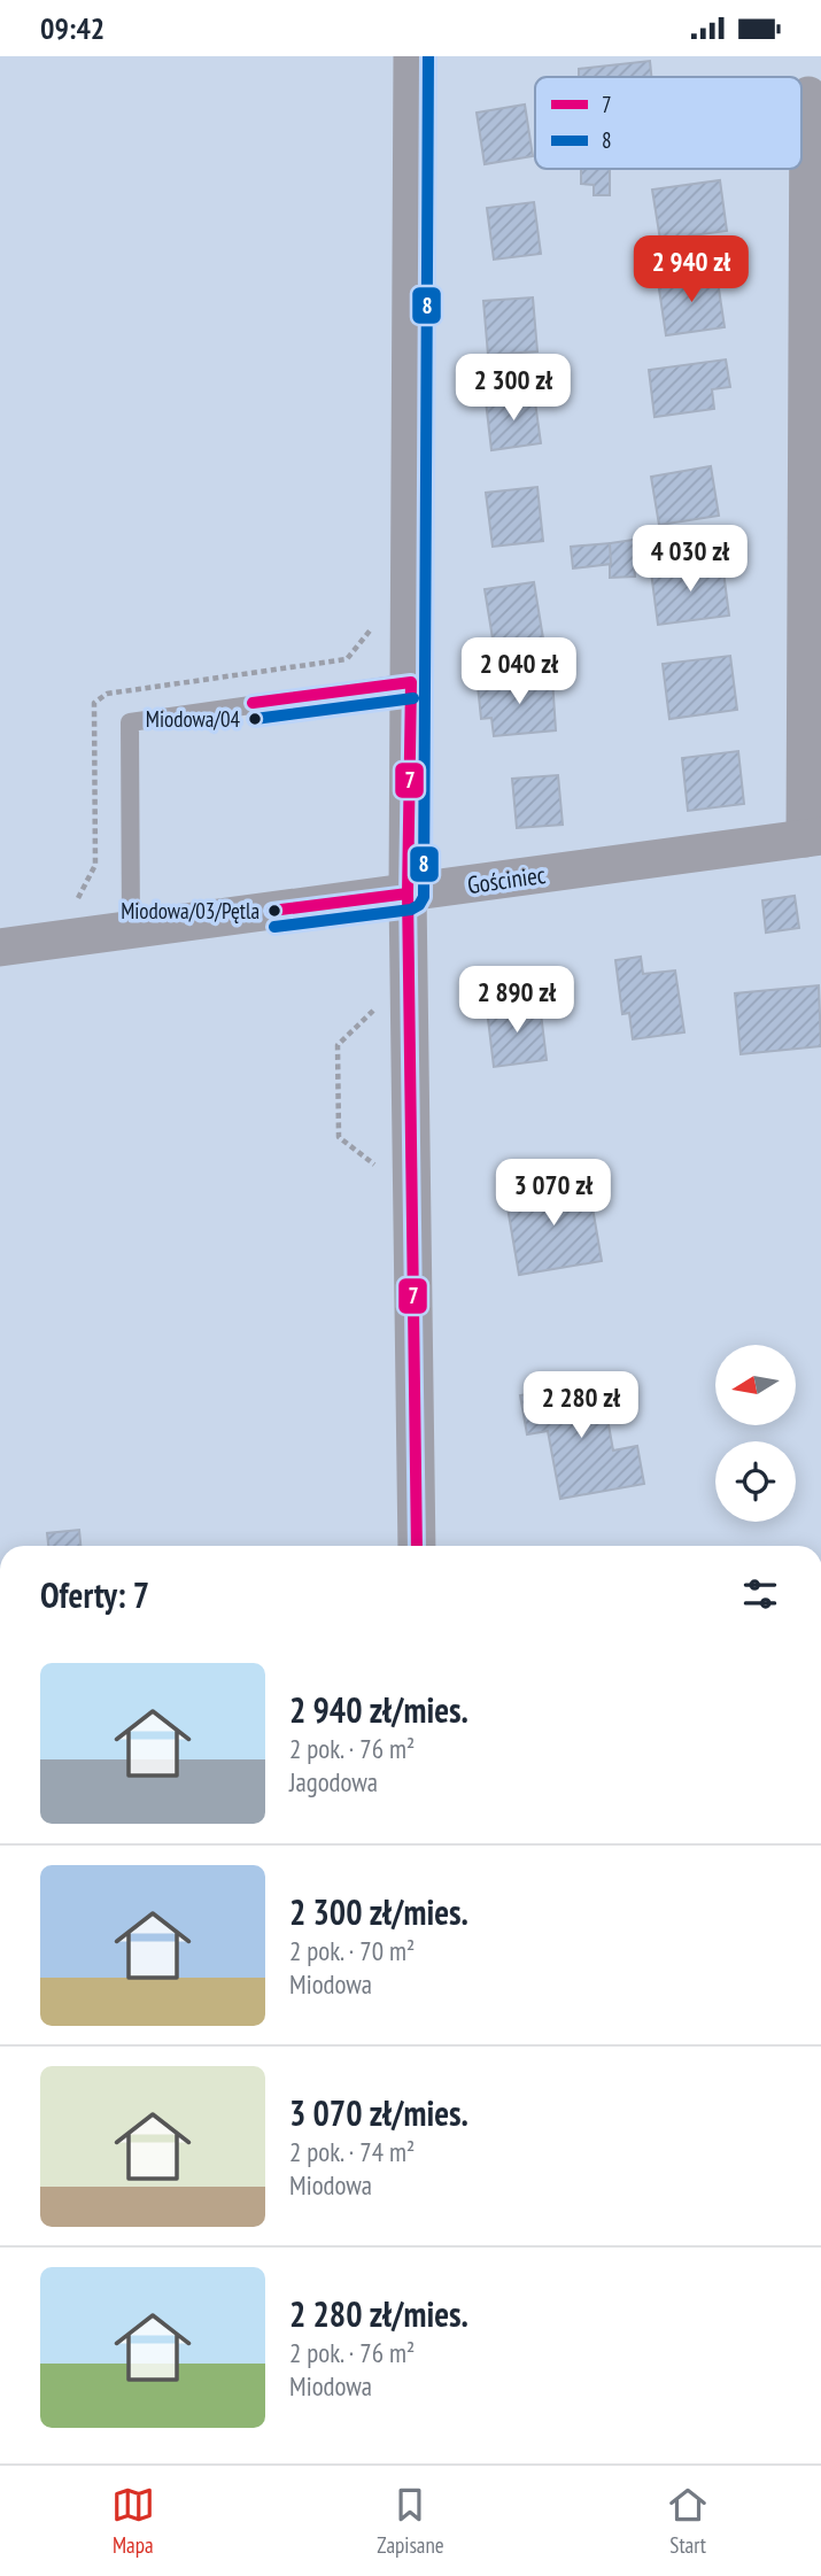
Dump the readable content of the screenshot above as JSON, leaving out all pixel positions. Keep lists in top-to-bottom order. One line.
{"streets":{"street":["Gościniec"]},"places":["Miodowa/04","Miodowa/03/Pętla"],"lines":["transit line 8","transit line 7"],"legend":["7","8"],"north":"left","page":{"status":"09:42","price":["2 940 zł","2 300 zł","4 030 zł","2 040 zł","2 890 zł","3 070 zł","2 280 zł"],"heading":"Oferty: 7","list":[{"name":"2 940 zł/mies.","note":"2 pok. · 76 m² · Jagodowa"},{"name":"2 300 zł/mies.","note":"2 pok. · 70 m² · Miodowa"},{"name":"3 070 zł/mies.","note":"2 pok. · 74 m² · Miodowa"},{"name":"2 280 zł/mies.","note":"2 pok. · 76 m² · Miodowa"}],"tabs":["Mapa","Zapisane","Start"]}}
